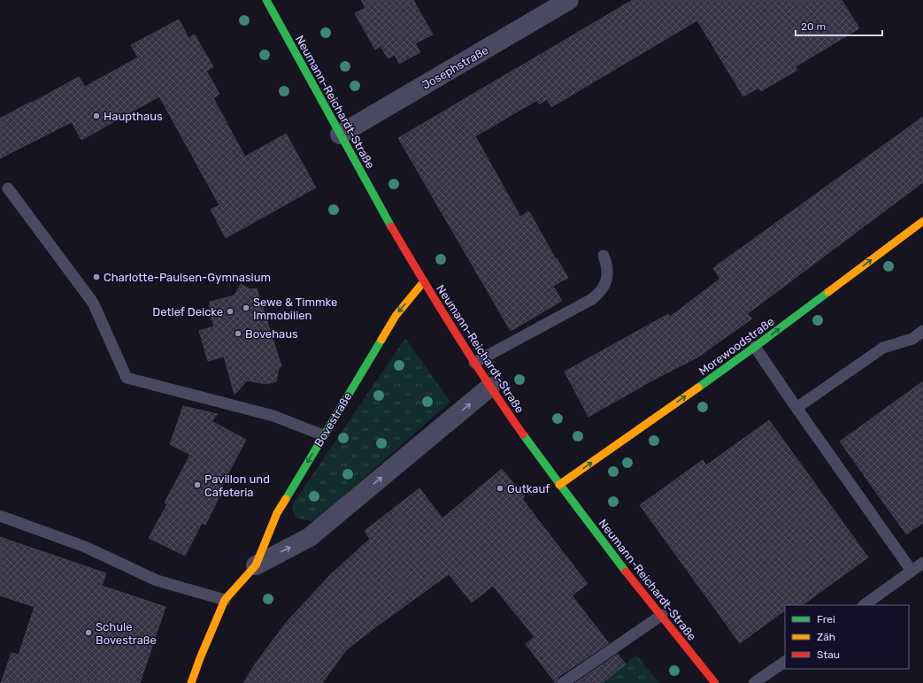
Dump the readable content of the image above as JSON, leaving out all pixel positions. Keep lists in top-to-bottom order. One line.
{"streets":{"street":["Josephstraße","Neumann-Reichardt-Straße","Morewoodstraße","Bovestraße"]},"crossings":[["Josephstraße","Neumann-Reichardt-Straße"],["Neumann-Reichardt-Straße","Morewoodstraße"],["Neumann-Reichardt-Straße","Bovestraße"]],"one_way":["Morewoodstraße"],"places":["Haupthaus","Charlotte-Paulsen-Gymnasium","Sewe & Timmke Immobilien","Detlef Deicke","Bovehaus","Pavillon und Cafeteria","Gutkauf","Schule Bovestraße"],"legend":["Frei","Zäh","Stau"],"scale_bar":"20 m"}
